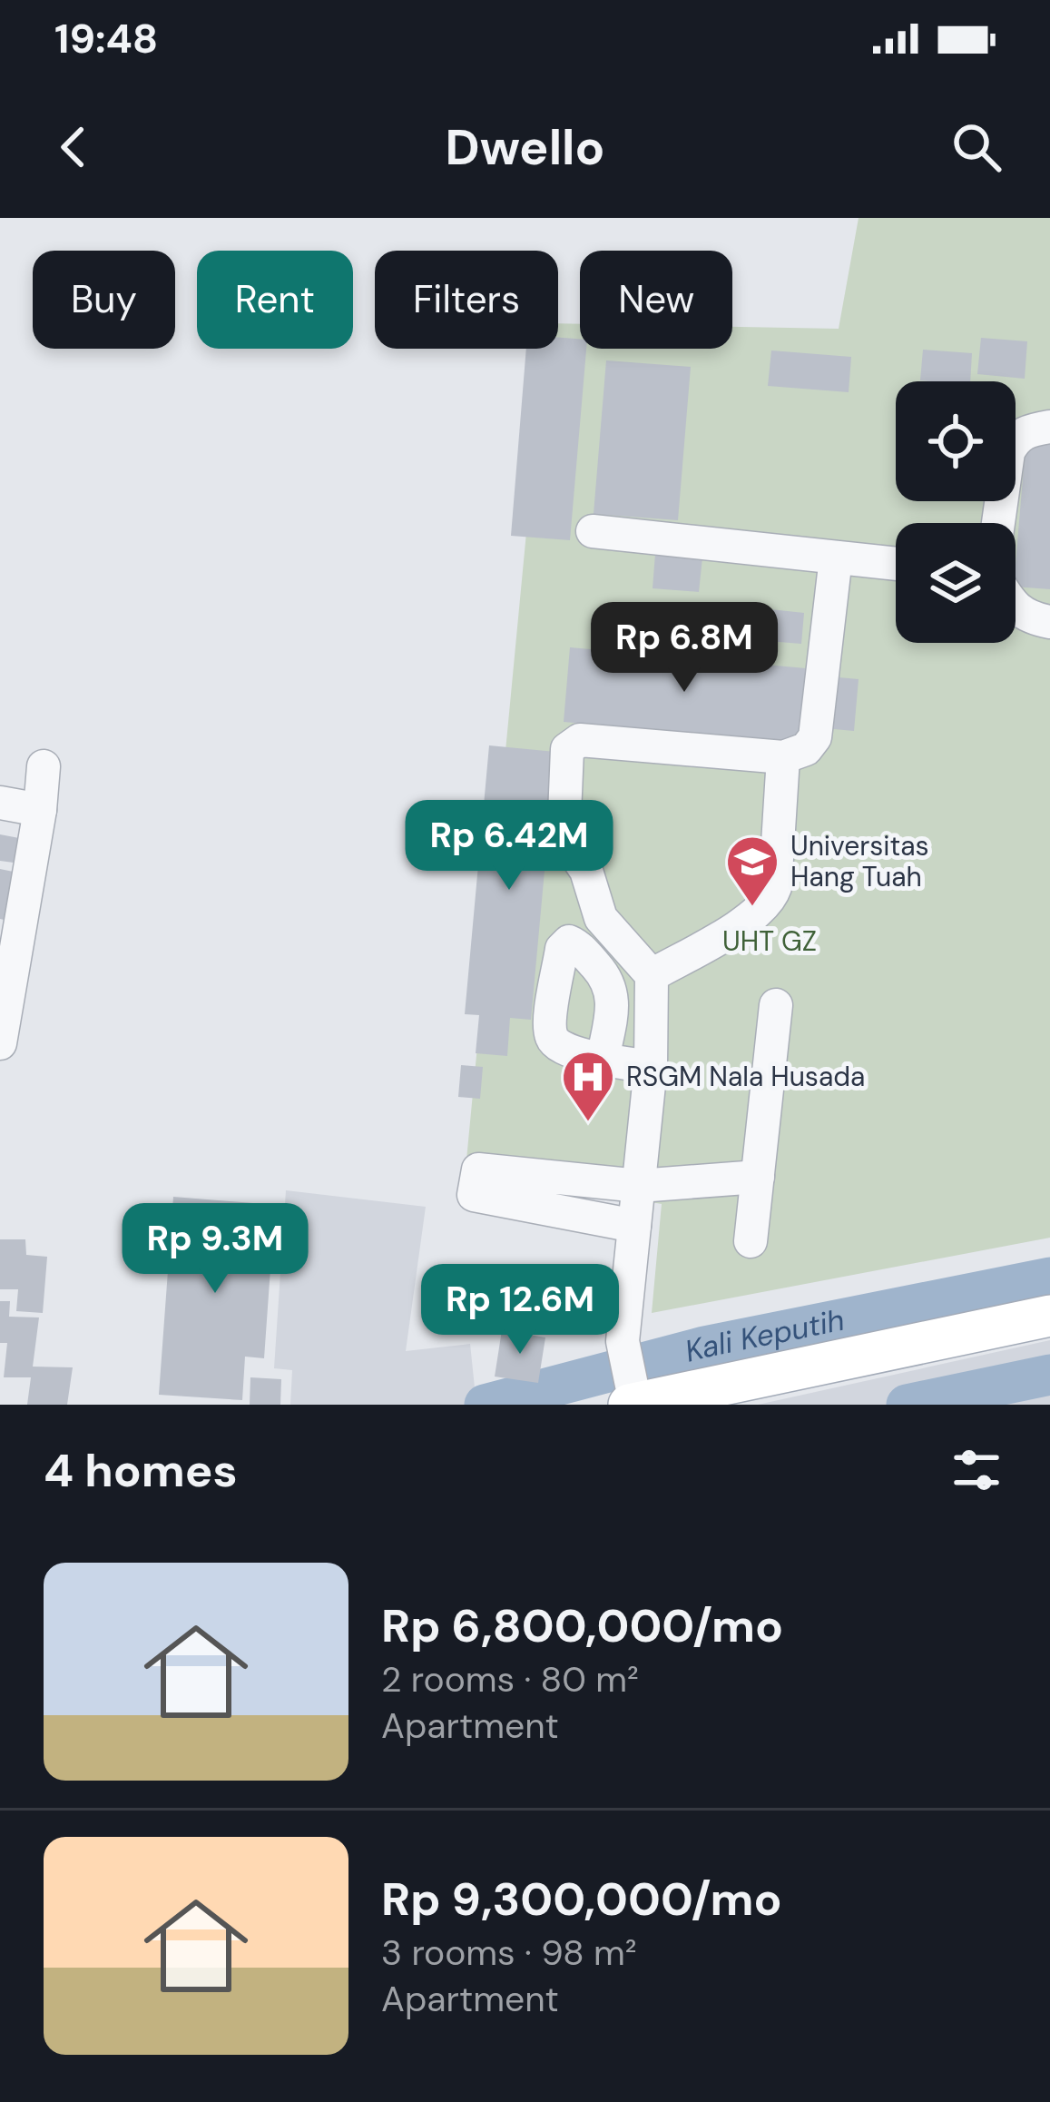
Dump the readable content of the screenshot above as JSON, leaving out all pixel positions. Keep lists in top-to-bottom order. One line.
{"water":["Kali Keputih"],"parks":["UHT GZ"],"places":{"school or university":["Universitas Hang Tuah"],"hospital":["RSGM Nala Husada"]},"page":{"status":"19:48","header":"Dwello","chip":["Buy","Rent","Filters","New"],"price":["Rp 6.8M","Rp 6.42M","Rp 9.3M","Rp 12.6M"],"heading":"4 homes","list":[{"name":"Rp 6,800,000/mo","note":"2 rooms · 80 m² · Apartment"},{"name":"Rp 9,300,000/mo","note":"3 rooms · 98 m² · Apartment"}]}}
